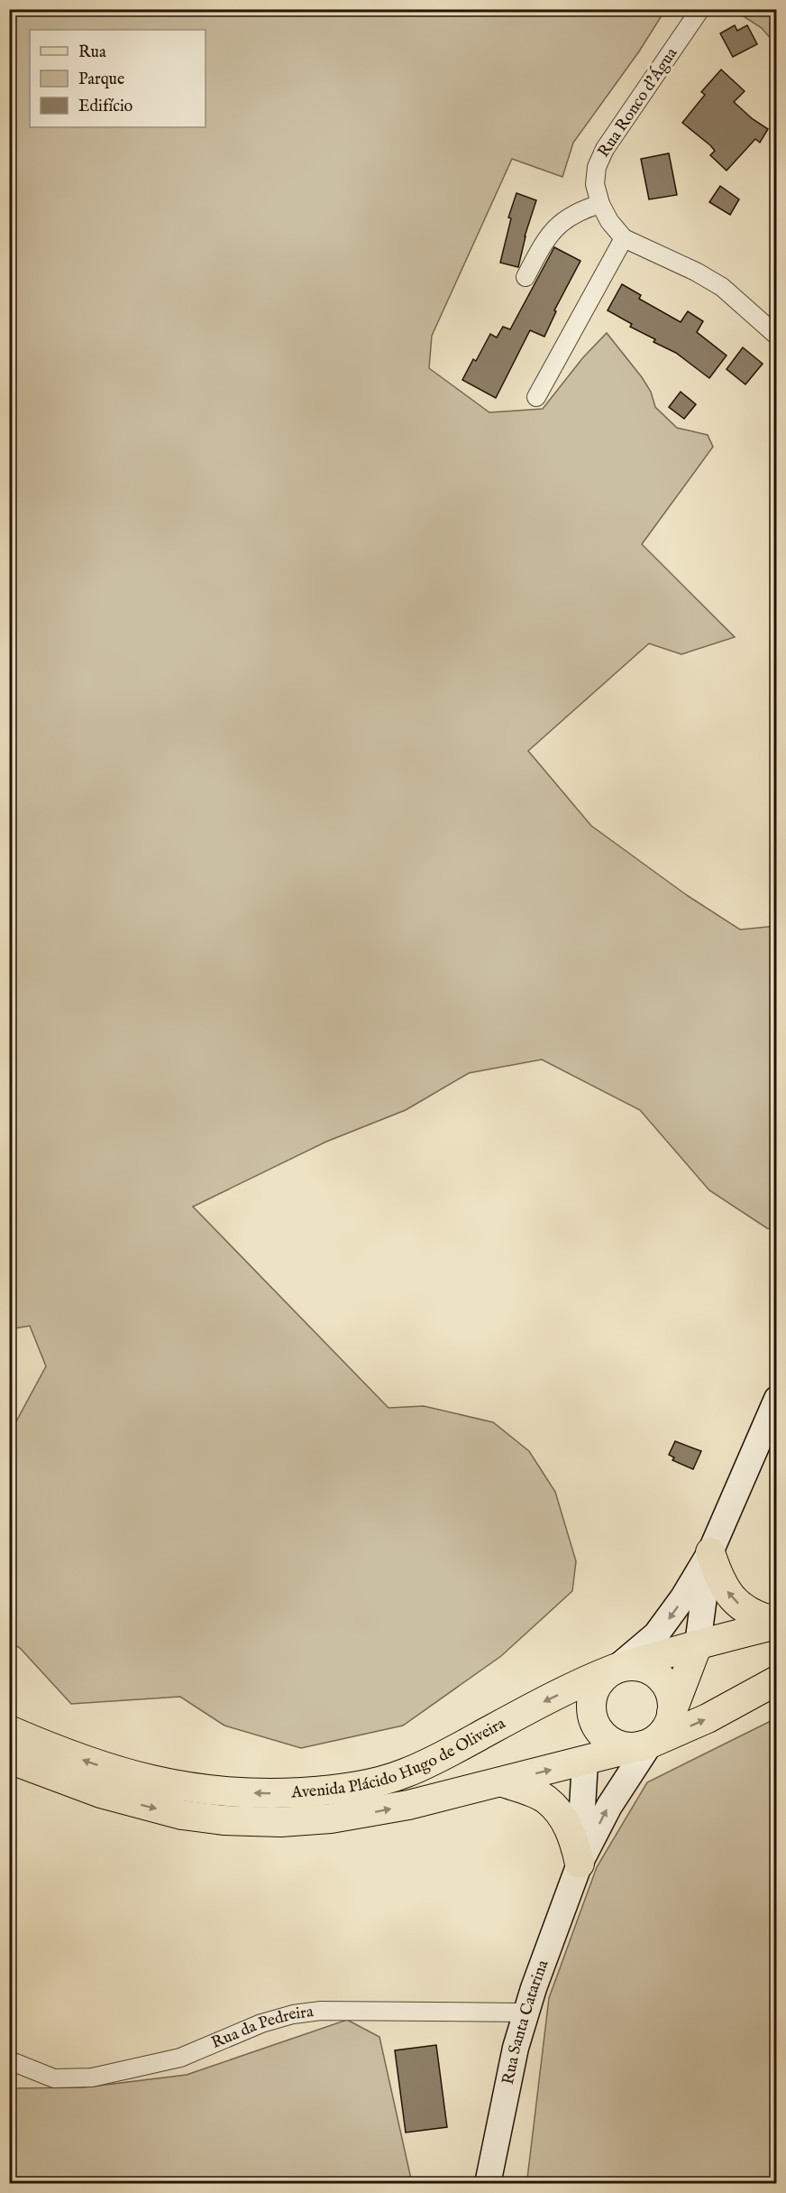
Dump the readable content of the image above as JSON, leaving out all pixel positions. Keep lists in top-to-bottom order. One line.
{"streets":{"main road":["Avenida Plácido Hugo de Oliveira","Rua Santa Catarina"],"street":["Rua Ronco d’Água","Rua da Pedreira"]},"crossings":[["Avenida Plácido Hugo de Oliveira","Rua Santa Catarina"],["Rua Santa Catarina","Rua da Pedreira"]],"legend":["Rua","Parque","Edifício"]}
